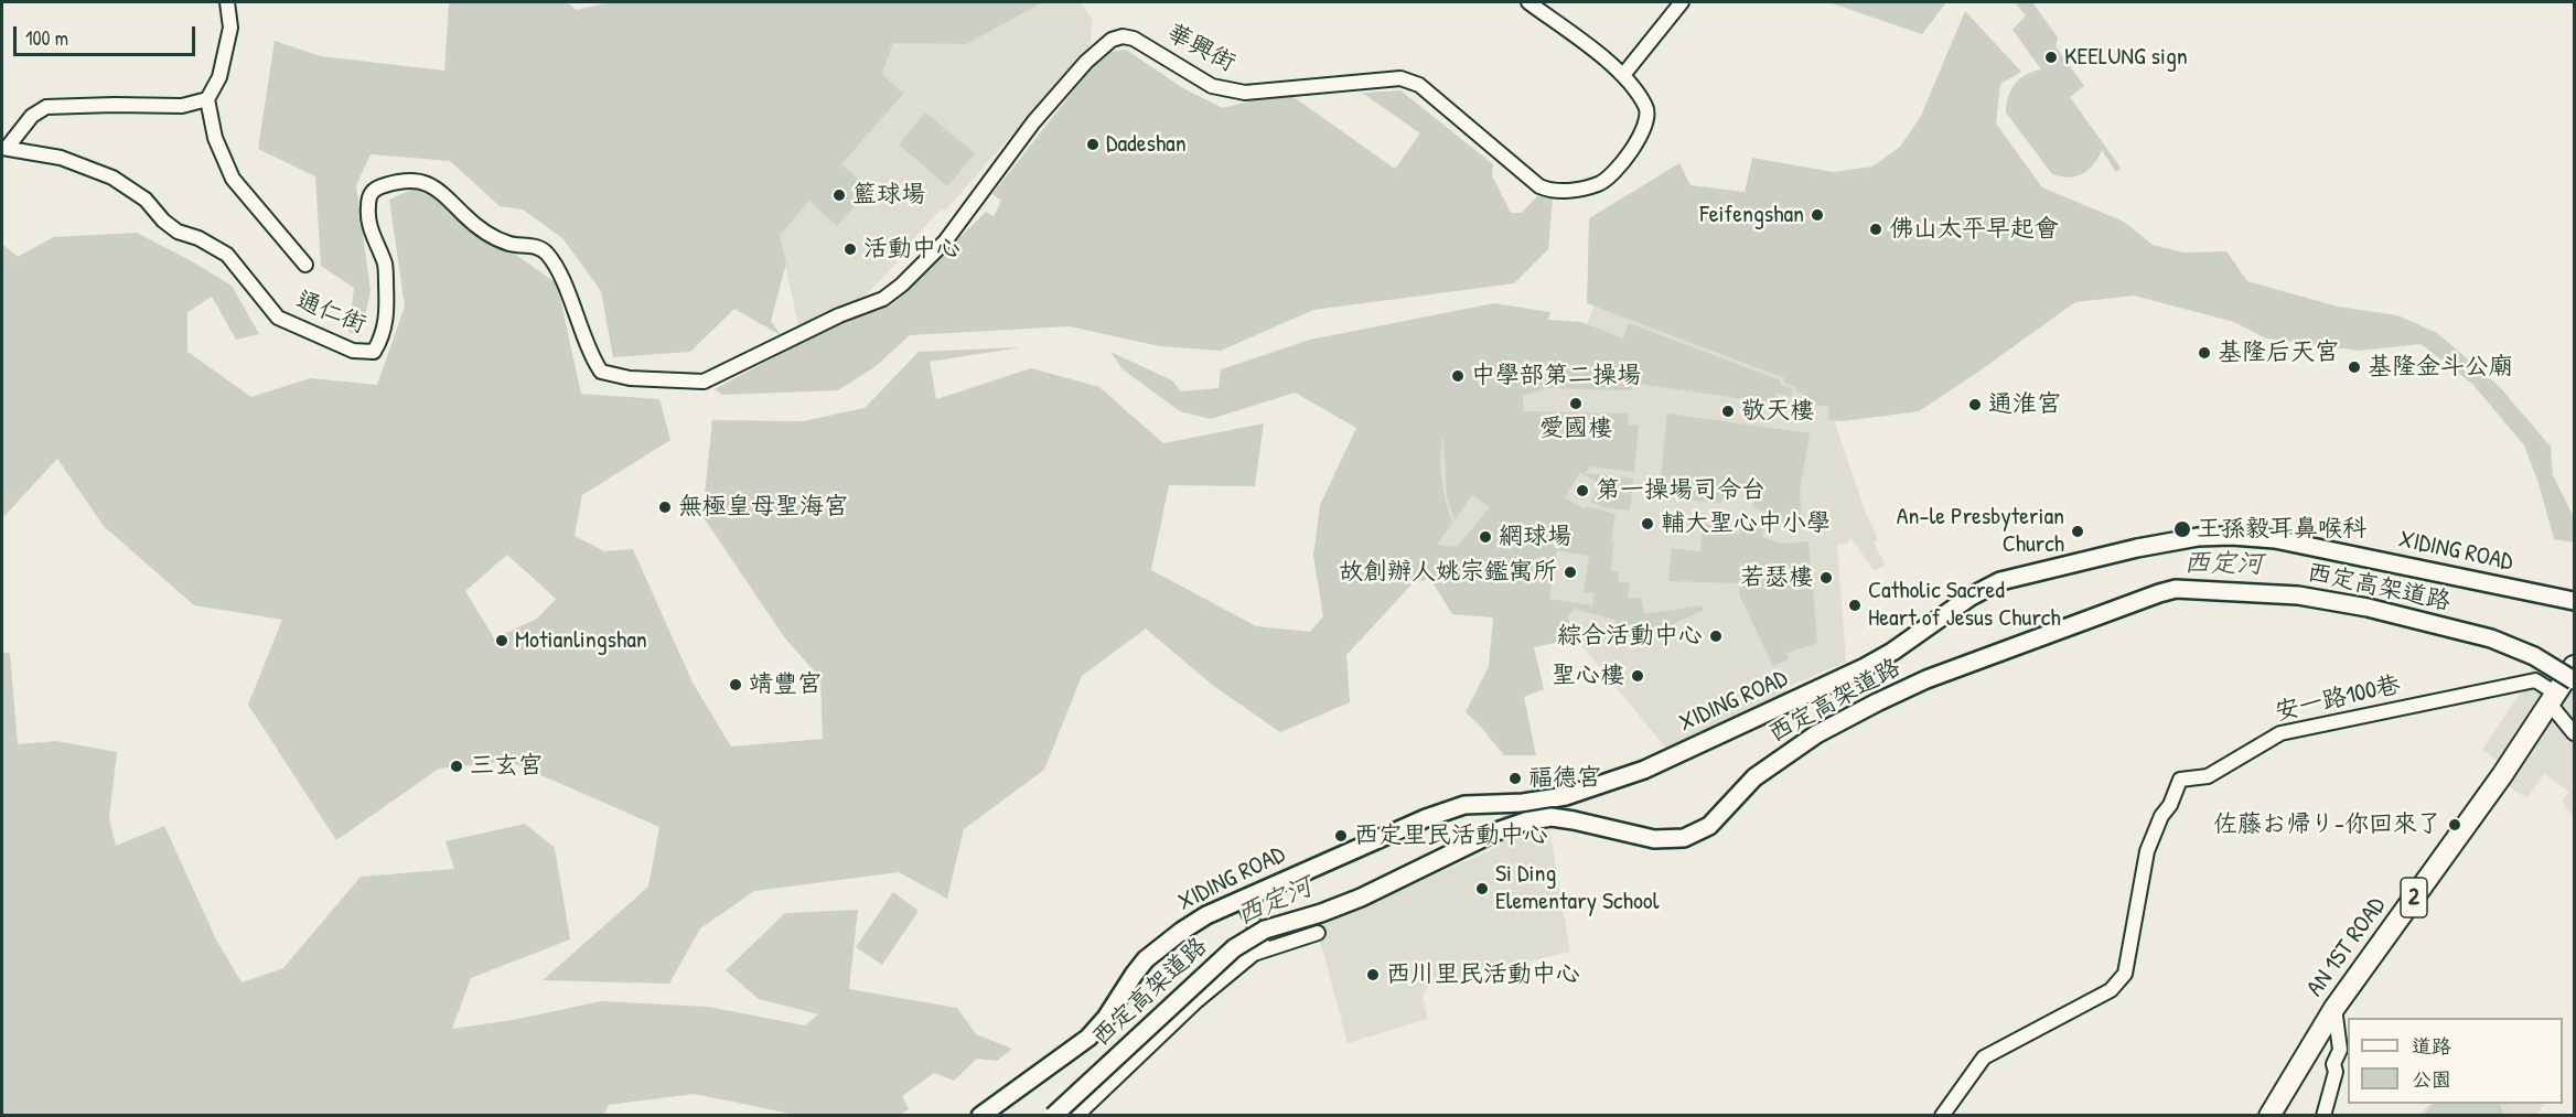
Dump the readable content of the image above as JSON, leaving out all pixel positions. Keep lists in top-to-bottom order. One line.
{"streets":{"main road":["2","AN 1ST ROAD"],"street":["華興街","通仁街","XIDING ROAD","西定高架道路","安一路100巷"]},"crossings":[["華興街","通仁街"],["西定高架道路","安一路100巷"],["西定高架道路","AN 1ST ROAD"],["安一路100巷","AN 1ST ROAD"]],"water":["西定河"],"places":["KEELUNG sign","Dadeshan","籃球場","Feifengshan","佛山太平早起會","活動中心","基隆后天宮","基隆金斗公廟","中學部第二操場","愛國樓","通淮宮","敬天樓","第一操場司令台","無極皇母聖海宮","輔大聖心中小學","王孫毅耳鼻喉科","An-le Presbyterian Church","網球場","故創辦人姚宗鑑寓所","若瑟樓","Catholic Sacred Heart of Jesus Church","綜合活動中心","Motianlingshan","聖心樓","靖豐宮","三玄宮","福德宮","佐藤お帰り-你回來了","西定里民活動中心","Si Ding Elementary School","西川里民活動中心"],"legend":["道路","公園"],"scale_bar":"100 m"}
